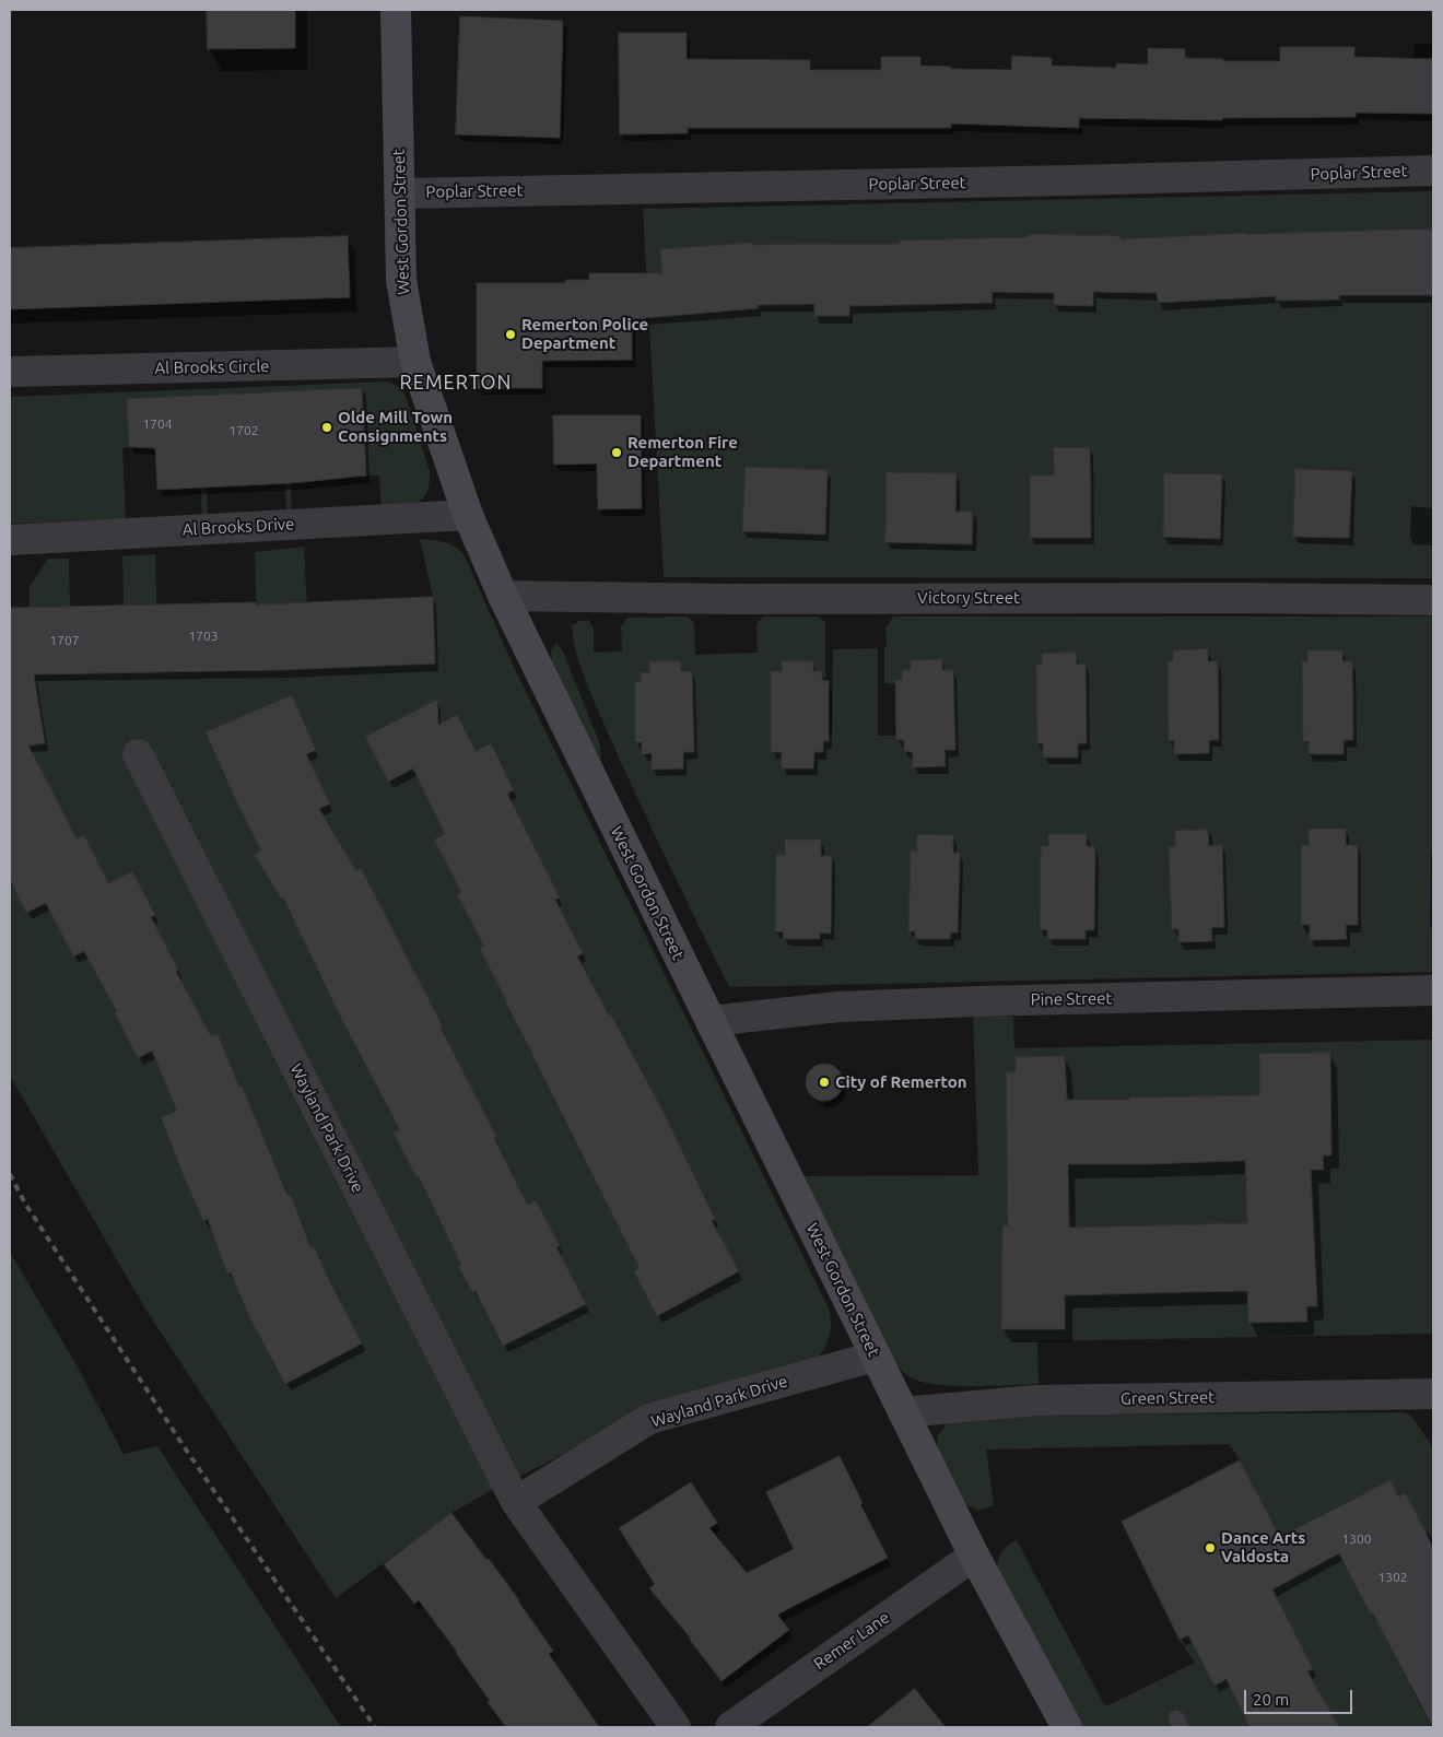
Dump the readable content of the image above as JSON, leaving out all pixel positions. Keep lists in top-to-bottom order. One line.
{"streets":{"street":["Poplar Street","West Gordon Street","Al Brooks Circle","Al Brooks Drive","Victory Street","Pine Street","Wayland Park Drive","Green Street","Remer Lane"]},"crossings":[["Poplar Street","West Gordon Street"],["West Gordon Street","Al Brooks Circle"],["West Gordon Street","Al Brooks Drive"],["West Gordon Street","Victory Street"],["West Gordon Street","Pine Street"],["West Gordon Street","Wayland Park Drive"],["West Gordon Street","Green Street"],["West Gordon Street","Remer Lane"]],"districts":["REMERTON"],"places":["Remerton Police Department","Olde Mill Town Consignments","Remerton Fire Department","City of Remerton","Dance Arts Valdosta"],"house_numbers":["1704","1702","1703","1707","1300","1302"],"scale_bar":"20 m"}
